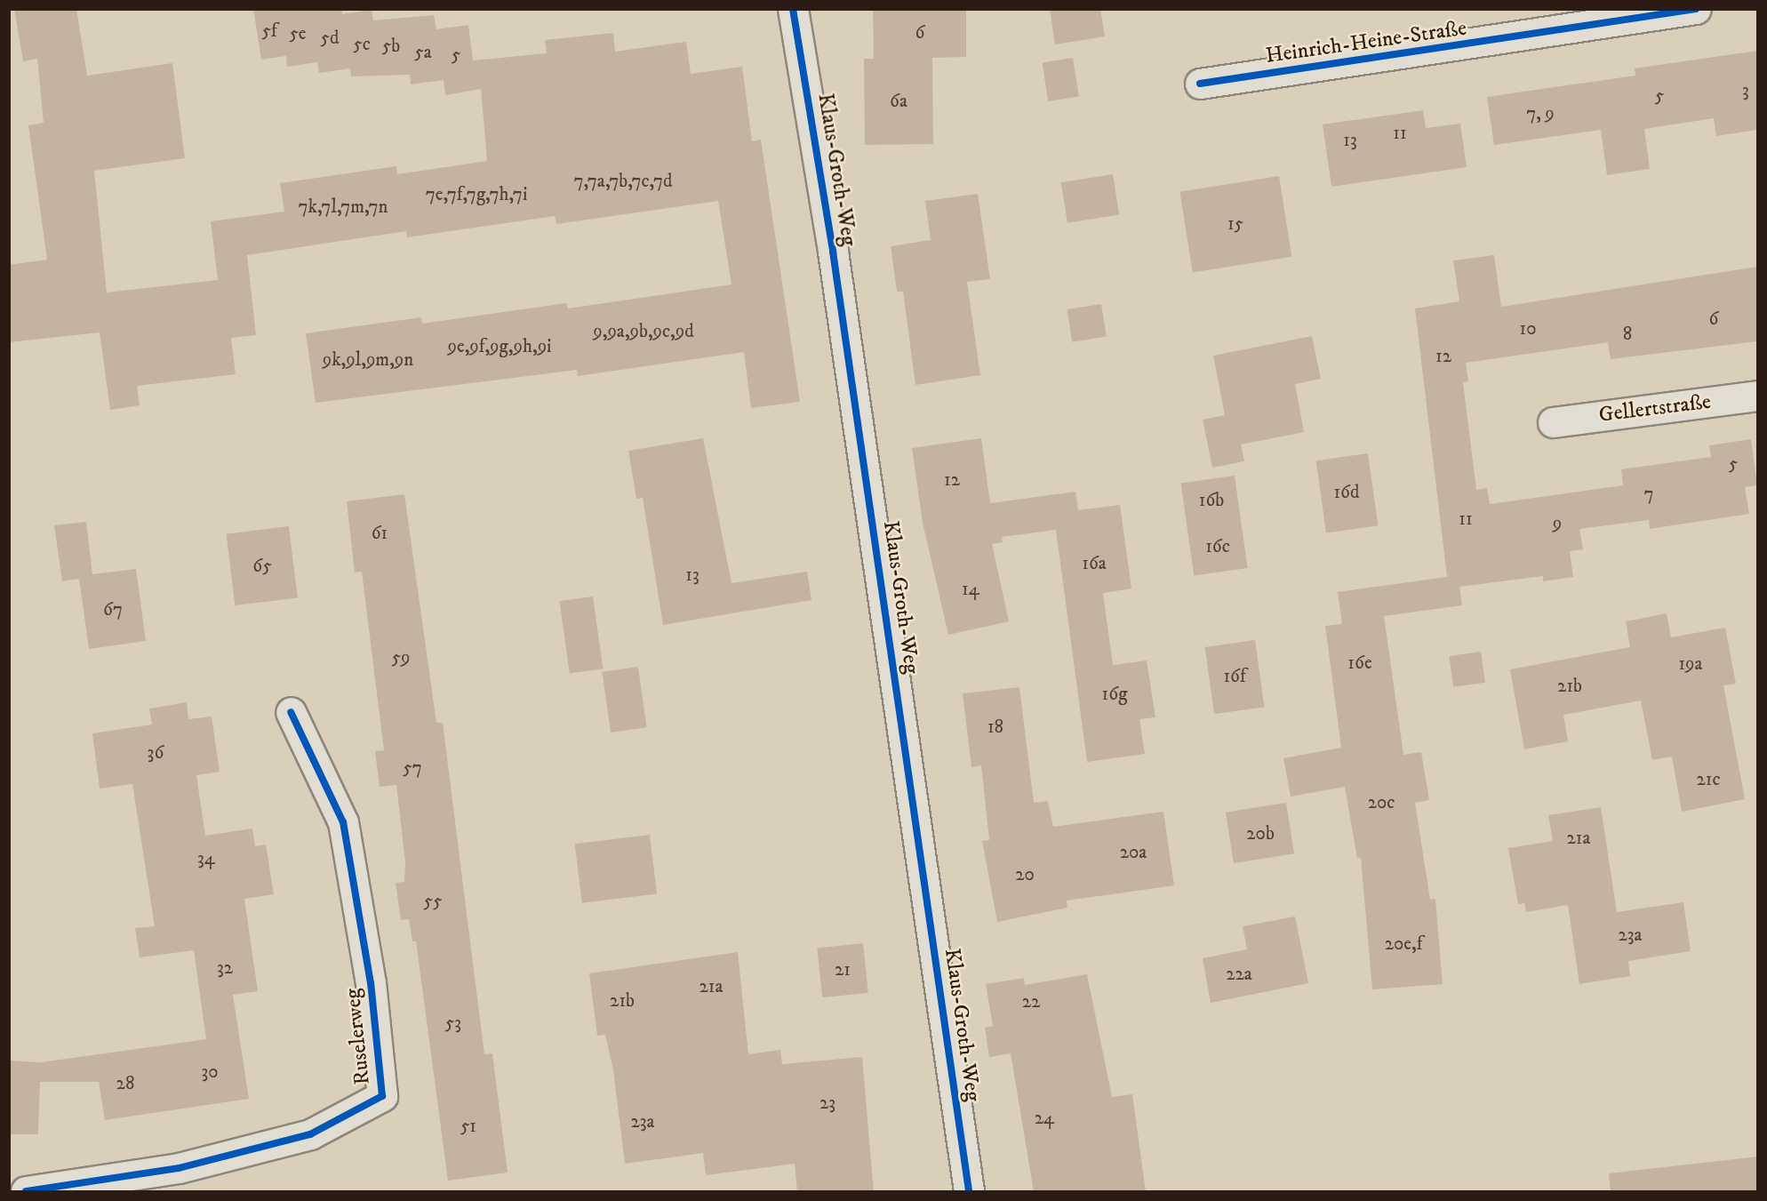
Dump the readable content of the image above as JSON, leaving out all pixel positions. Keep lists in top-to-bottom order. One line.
{"streets":{"street":["Heinrich-Heine-Straße","Klaus-Groth-Weg","Gellertstraße","Ruselerweg"]},"house_numbers":["5f","6","5e","5d","5c","5b","5a","5","3","5","6a","7, 9","11","13","7,7a,7b,7c,7d","7e,7f,7g,7h,7i","7k,7l,7m,7n","15","6","10","9,9a,9b,9c,9d","8","9e,9f,9g,9h,9i","12","9k,9l,9m,9n","5","12","16d","7","16b","11","9","61","16c","16a","65","13","14","67","59","16e","19a","16f","21b","16g","18","36","57","21c","20c","20b","21a","20a","34","20","55","23a","20e,f","32","21","22a","21a","21b","22","53","30","28","23","24","23a","51"]}
